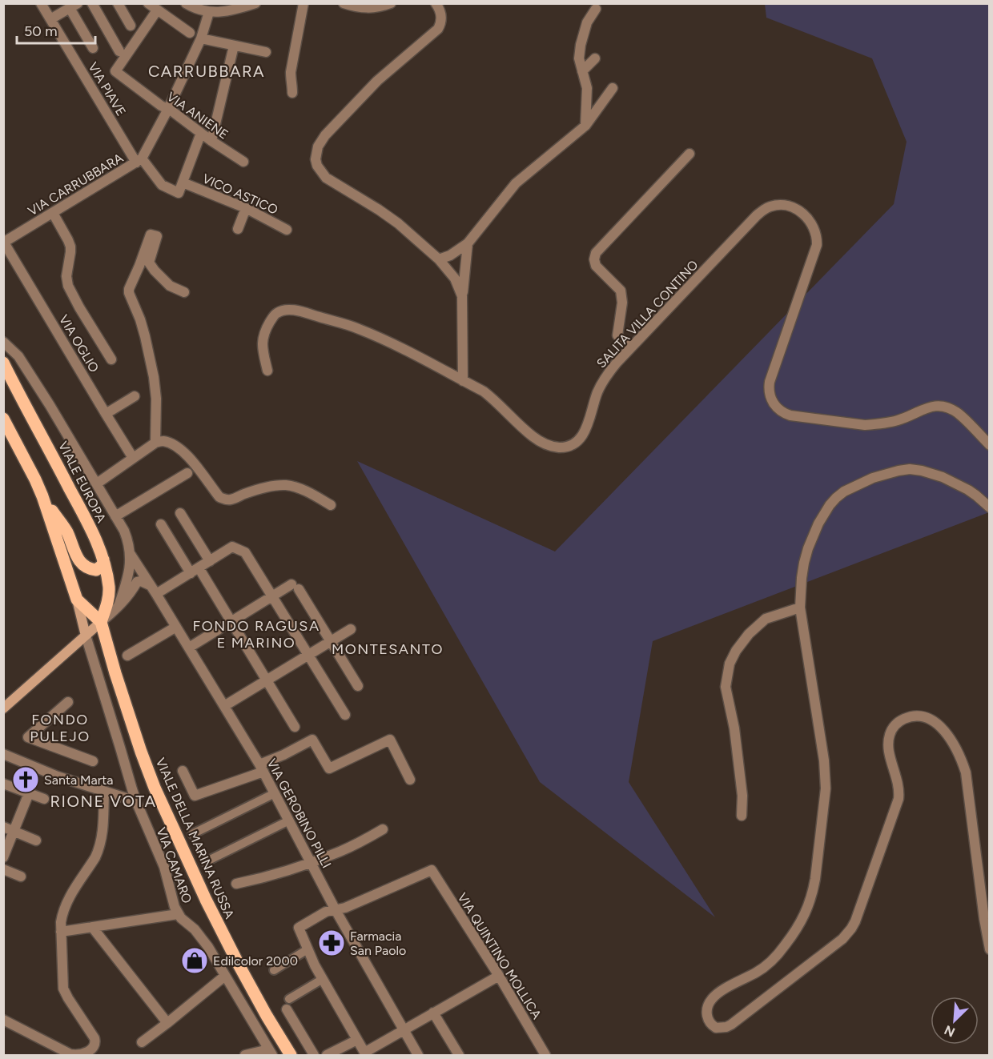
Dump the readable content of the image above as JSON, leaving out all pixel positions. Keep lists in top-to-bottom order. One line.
{"streets":{"main road":["VIALE EUROPA","VIALE DELLA MARINA RUSSA"],"street":["VIA PIAVE","VIA ANIENE","VIA CARRUBBARA","VICO ASTICO","SALITA VILLA CONTINO","VIA OGLIO","VIA GEROBINO PILLI","VIA CAMARO","VIA QUINTINO MOLLICA"]},"crossings":[["VIA PIAVE","VIA CARRUBBARA"],["VIA PIAVE","VICO ASTICO"],["VIA CARRUBBARA","VIA OGLIO"],["VIALE EUROPA","VIA GEROBINO PILLI"],["VIALE EUROPA","VIALE DELLA MARINA RUSSA"],["VIA GEROBINO PILLI","VIA QUINTINO MOLLICA"]],"districts":["CARRUBBARA","FONDO RAGUSA E MARINO","MONTESANTO","FONDO PULEJO","RIONE VOTA"],"places":{"church":["Santa Marta"],"pharmacy":["Farmacia San Paolo"],"shop":["Edilcolor 2000"]},"scale_bar":"50 m","north":"bottom left"}
